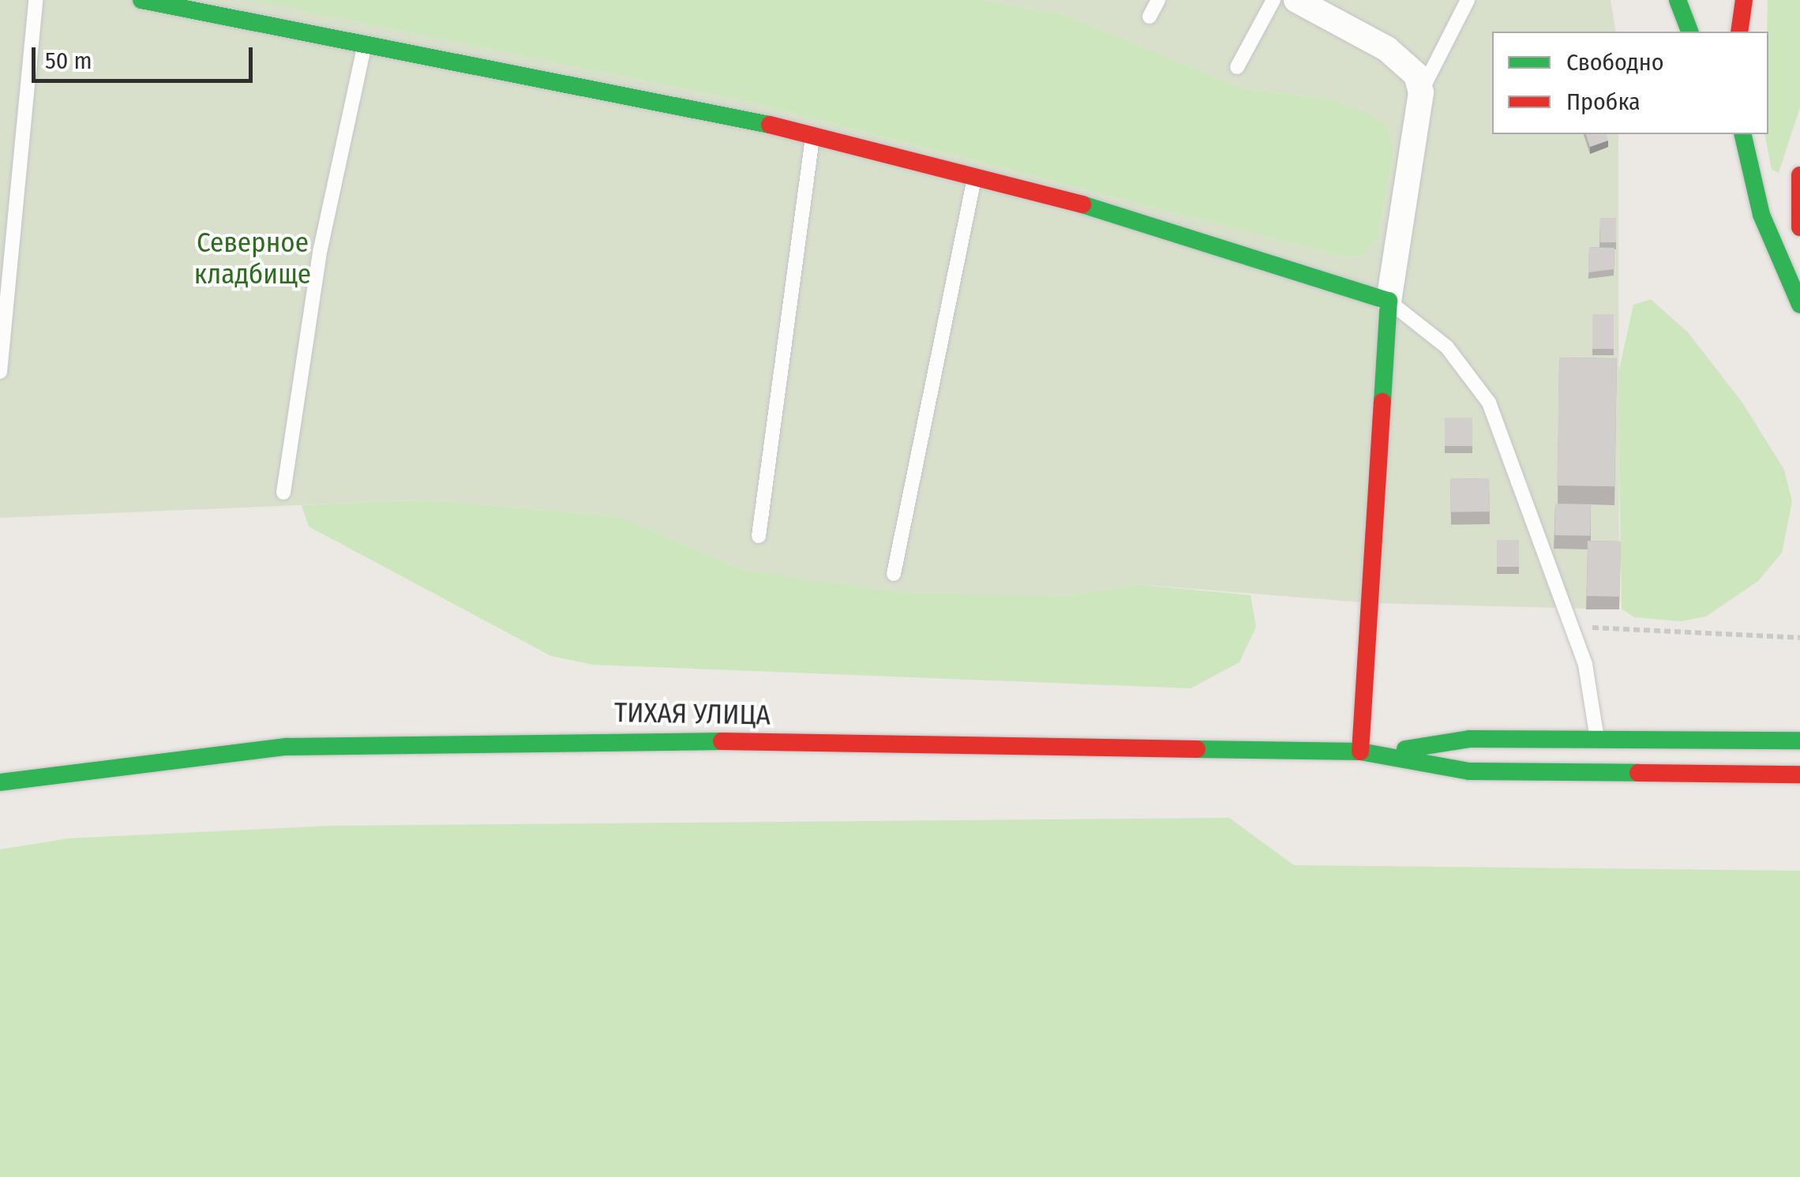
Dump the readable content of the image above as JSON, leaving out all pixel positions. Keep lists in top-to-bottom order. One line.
{"streets":{"main road":["ТИХАЯ УЛИЦА"]},"parks":["Северное кладбище"],"legend":["Свободно","Пробка"],"scale_bar":"50 m"}
